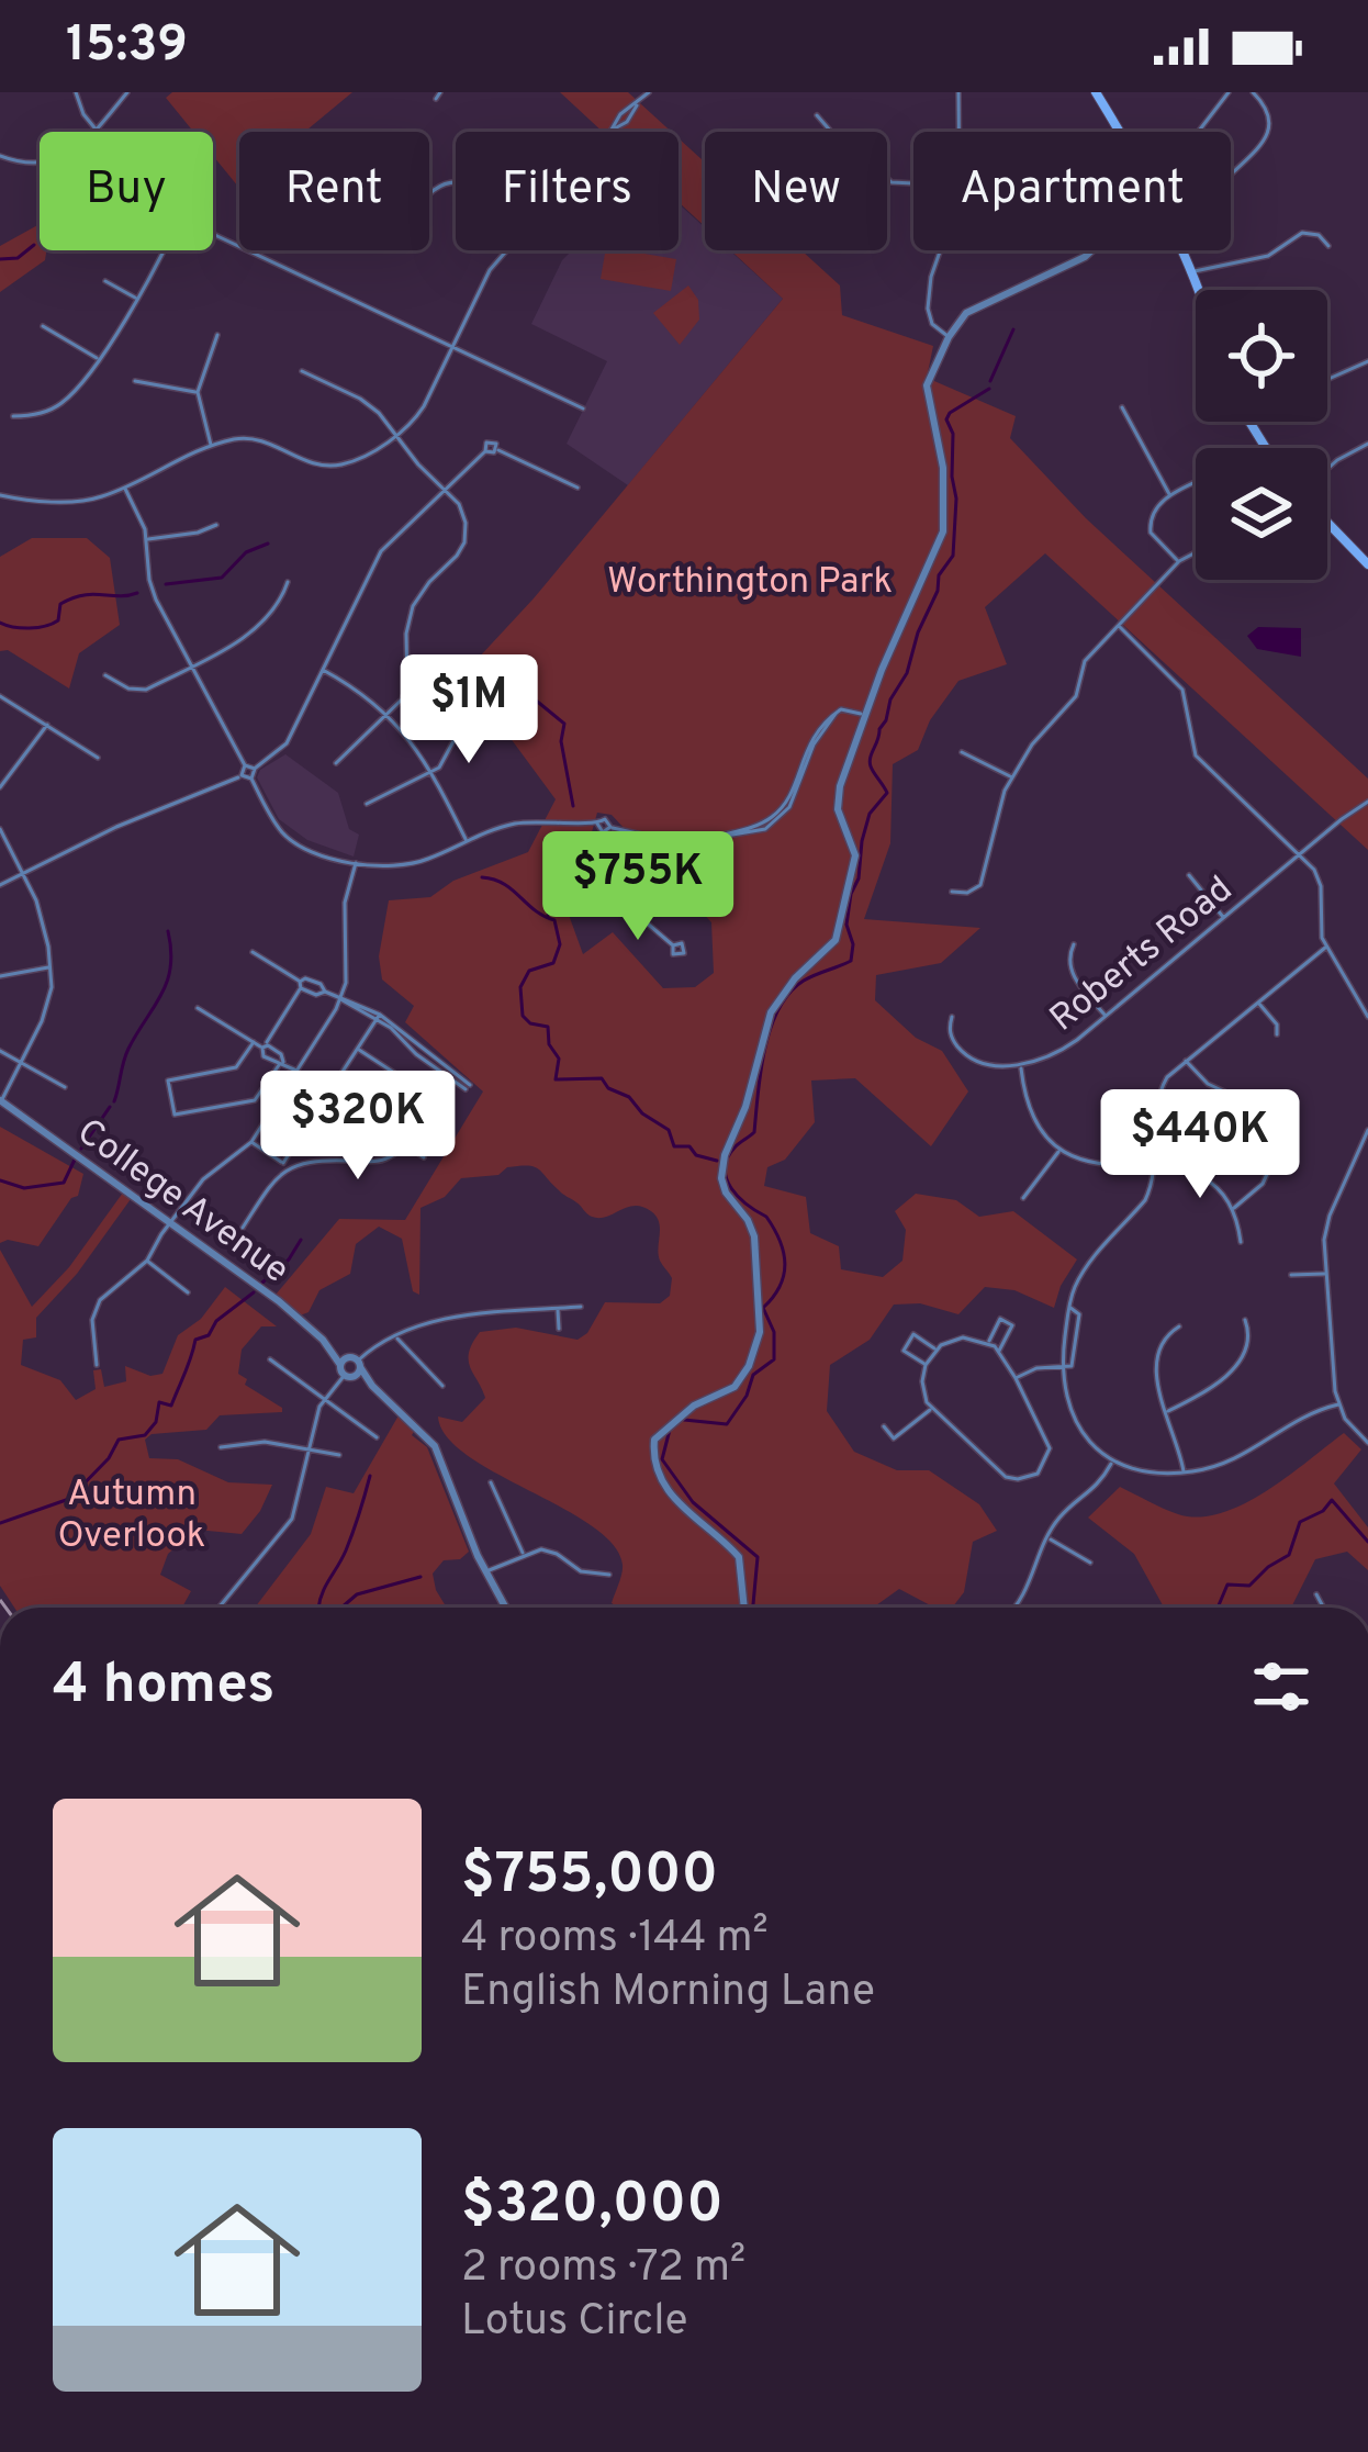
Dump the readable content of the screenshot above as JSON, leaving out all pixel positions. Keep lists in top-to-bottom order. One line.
{"streets":{"street":["Roberts Road","College Avenue"]},"parks":["Worthington Park","Autumn Overlook"],"page":{"status":"15:39","chip":["Buy","Rent","Filters","New","Apartment"],"price":["$1M","$755K","$320K","$440K"],"heading":"4 homes","list":[{"name":"$755,000","note":"4 rooms · 144 m² · English Morning Lane"},{"name":"$320,000","note":"2 rooms · 72 m² · Lotus Circle"}]}}
